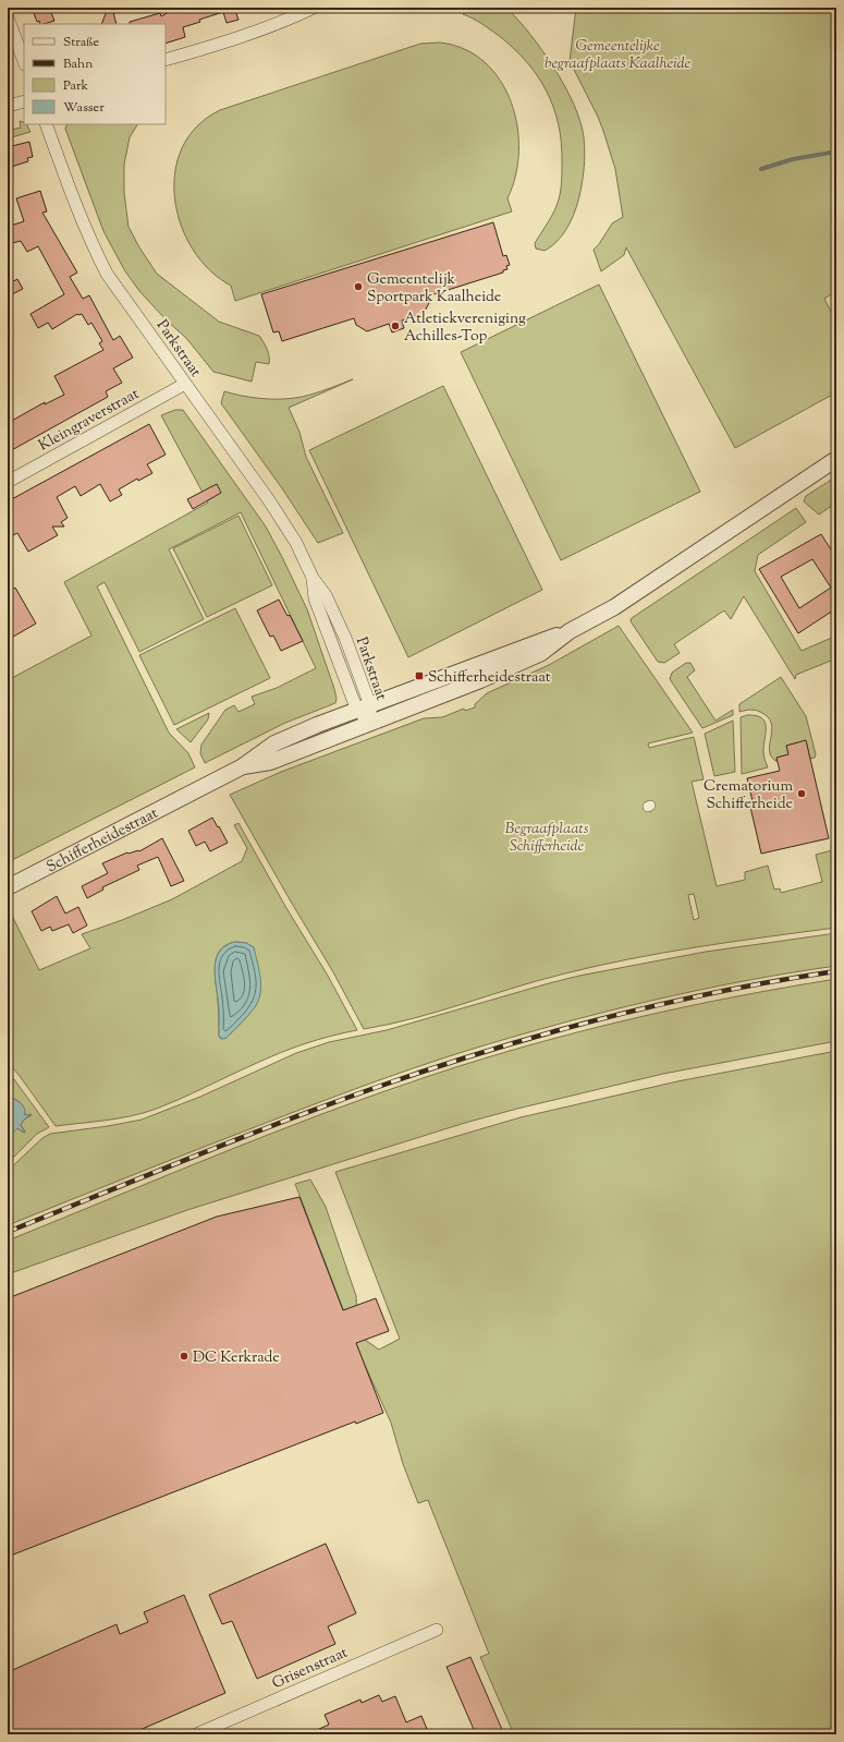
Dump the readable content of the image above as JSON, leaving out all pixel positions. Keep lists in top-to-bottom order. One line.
{"streets":{"street":["Parkstraat","Kleingraverstraat","Schifferheidestraat","Grisenstraat"]},"crossings":[["Parkstraat","Kleingraverstraat"],["Parkstraat","Schifferheidestraat"]],"parks":["Gemeentelijke begraafplaats Kaalheide","Begraafplaats Schifferheide"],"places":{"other":["Gemeentelijk Sportpark Kaalheide","Atletiekvereniging Achilles-Top","Crematorium Schifferheide","DC Kerkrade"],"transit":["Schifferheidestraat"]},"legend":["Straße","Bahn","Park","Wasser"]}
